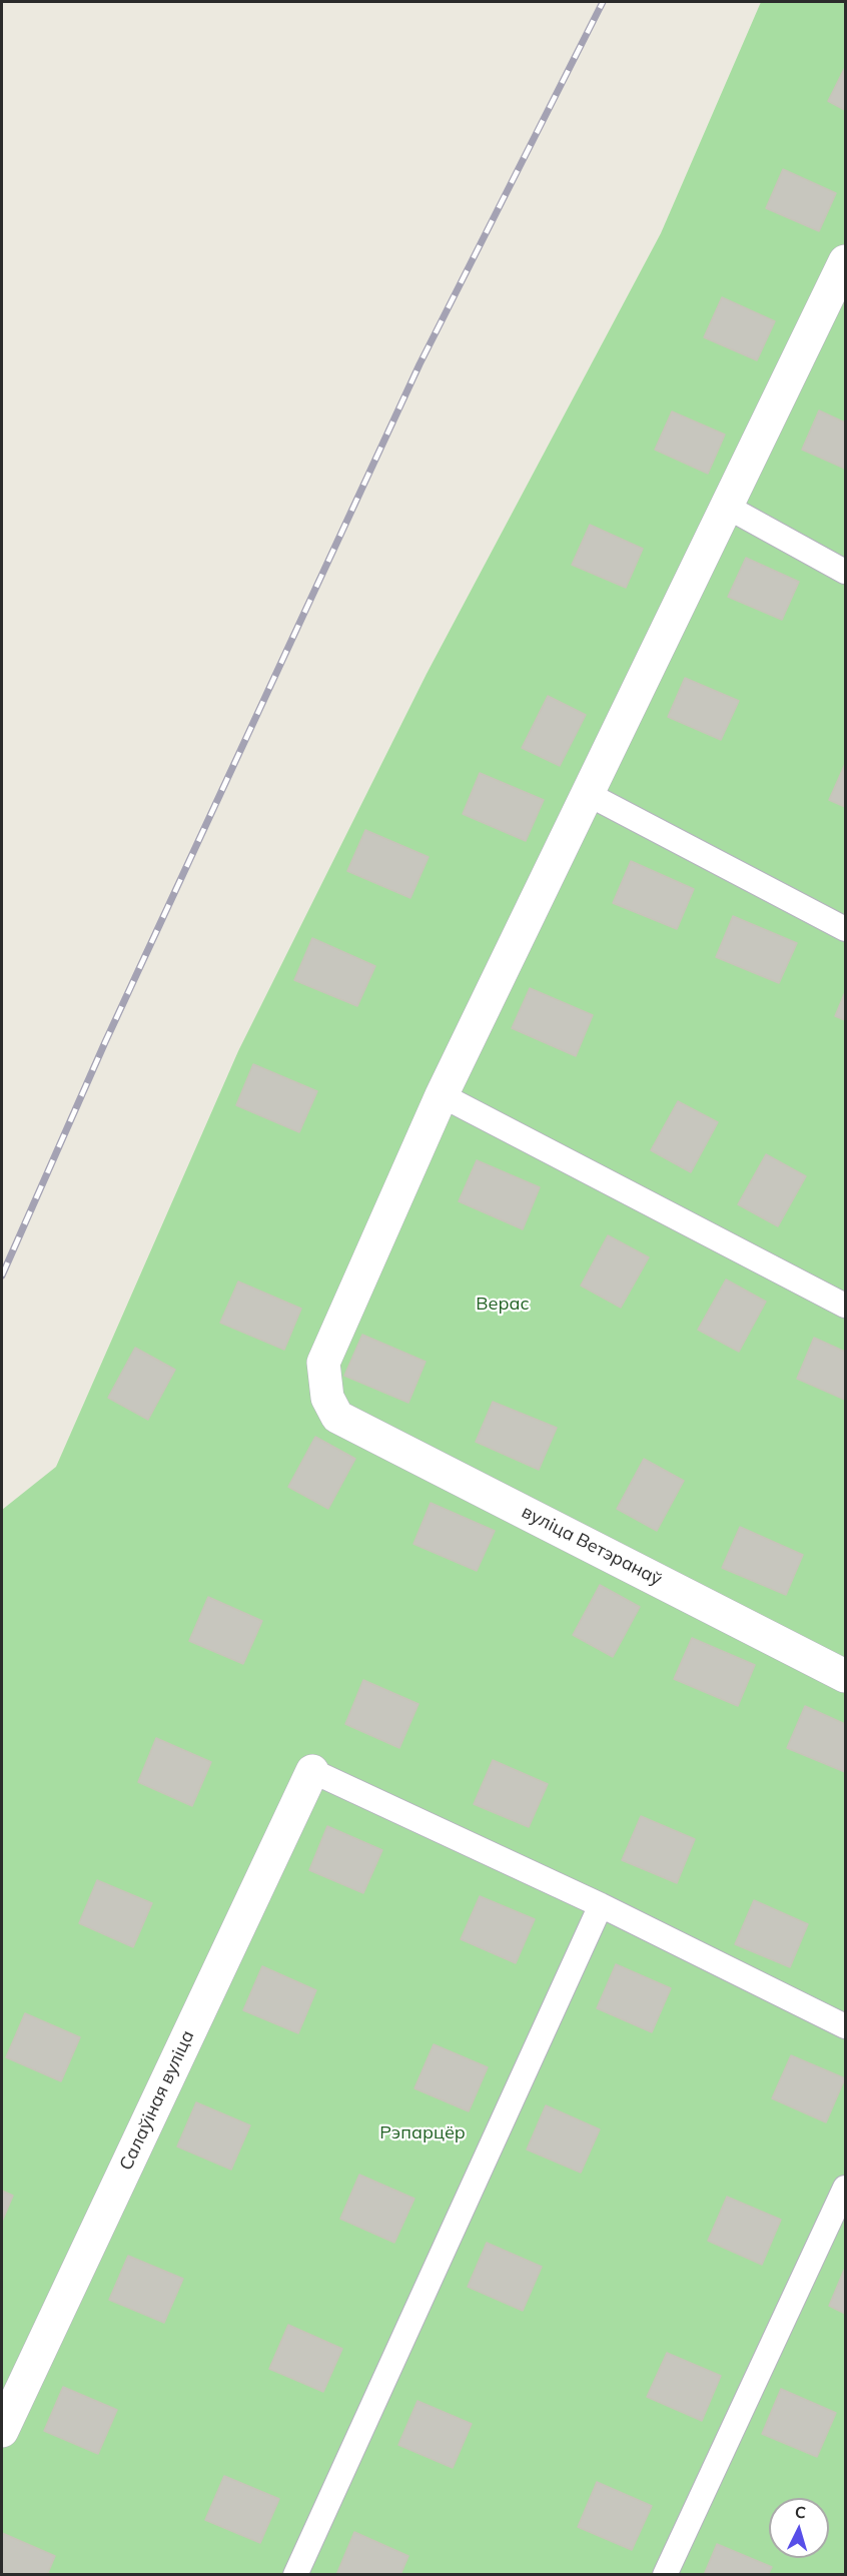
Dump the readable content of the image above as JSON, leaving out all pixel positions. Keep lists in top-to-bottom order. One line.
{"streets":{"street":["вуліца Ветэранаў","Салаўіная вуліца"]},"parks":["Верас","Рэпарцёр"],"north":"top"}
